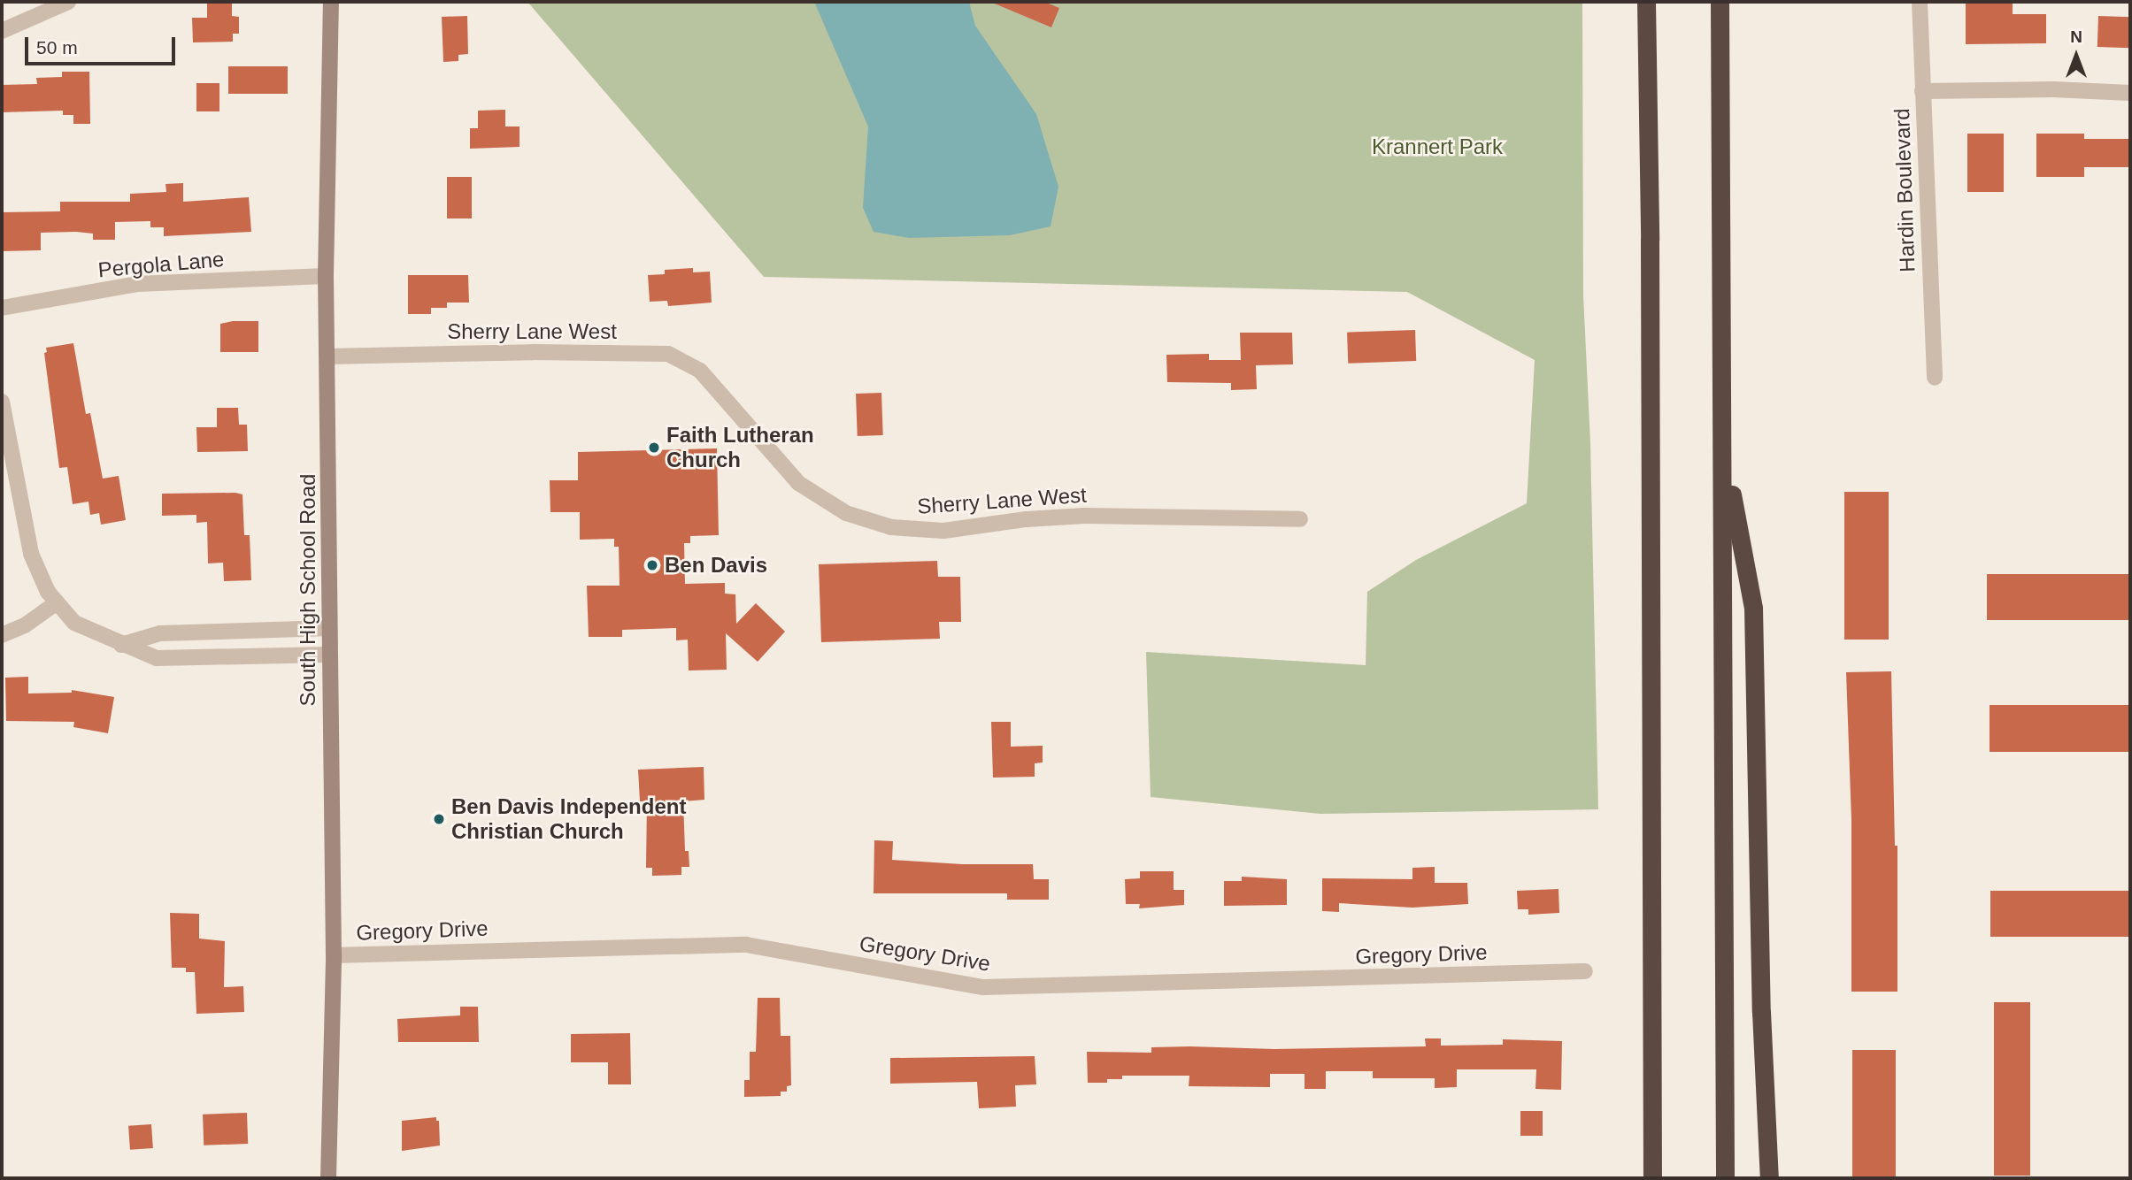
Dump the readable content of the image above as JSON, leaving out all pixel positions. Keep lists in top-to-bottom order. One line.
{"streets":{"street":["Hardin Boulevard","Pergola Lane","Sherry Lane West","South High School Road","Gregory Drive"]},"crossings":[["Pergola Lane","South High School Road"],["Sherry Lane West","South High School Road"],["South High School Road","Gregory Drive"]],"parks":["Krannert Park"],"places":["Faith Lutheran Church","Ben Davis","Ben Davis Independent Christian Church"],"scale_bar":"50 m","north":"top"}
